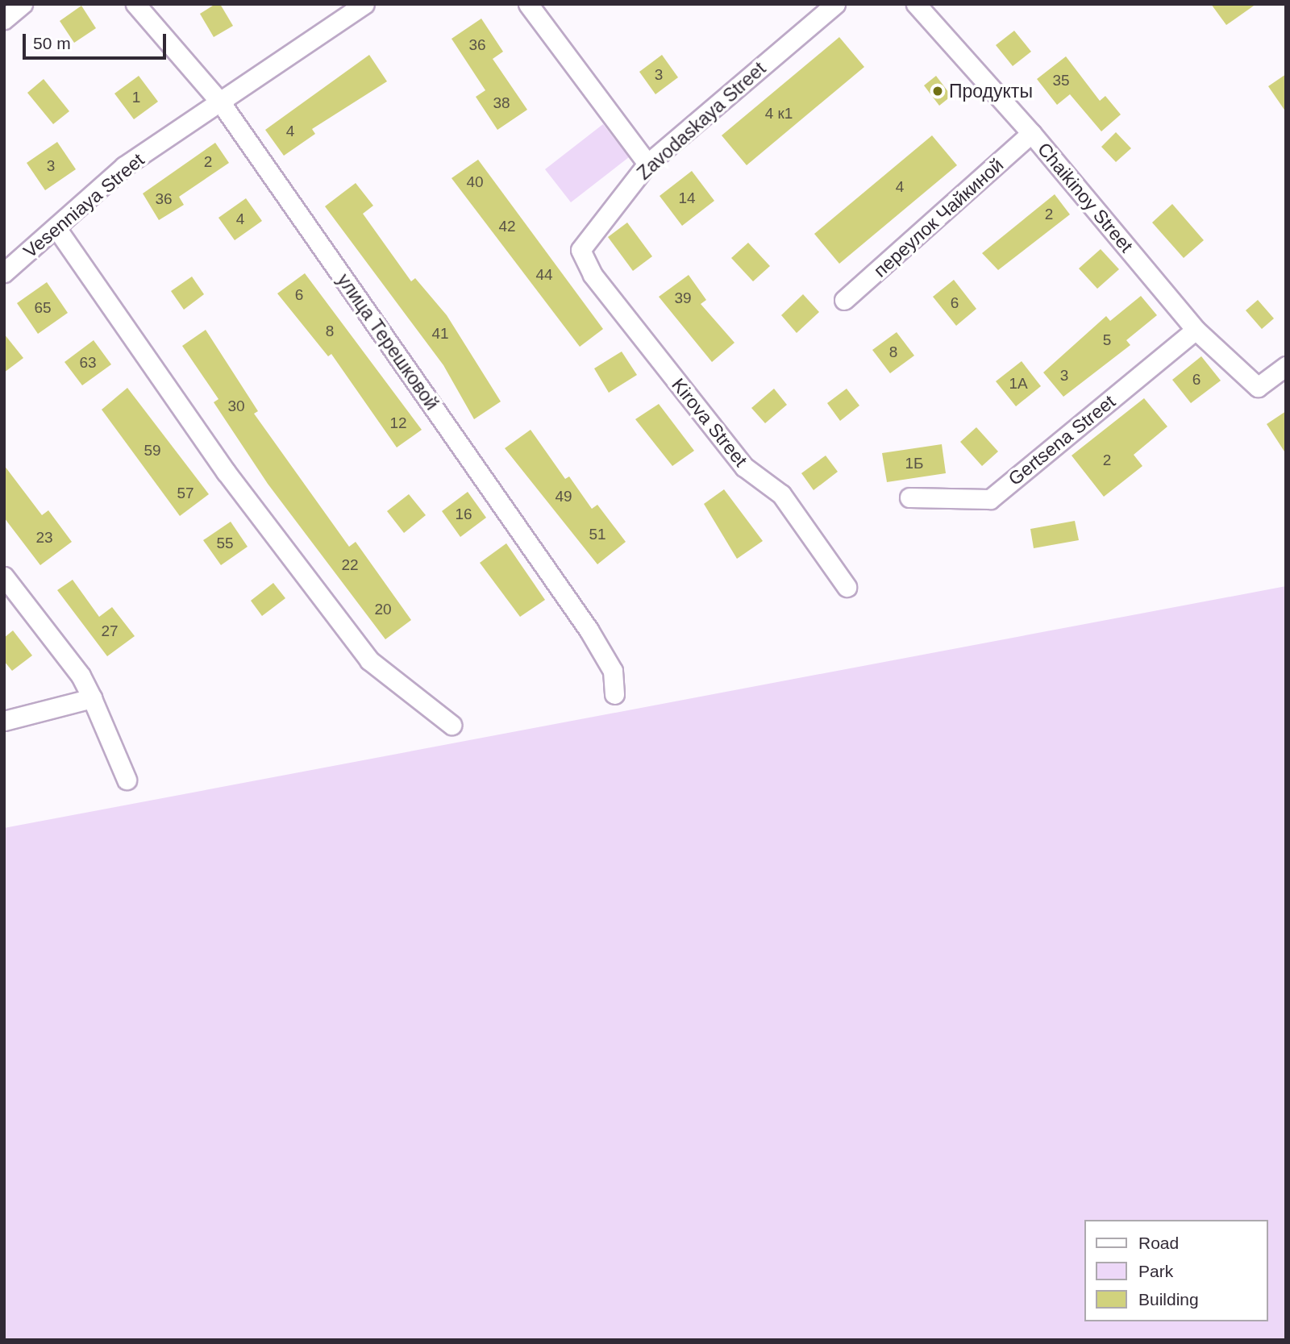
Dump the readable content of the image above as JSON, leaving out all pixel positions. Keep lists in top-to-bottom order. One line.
{"streets":{"street":["Zavodaskaya Street","Chaikinoy Street","Vesenniaya Street","переулок Чайкиной","улица Терешковой","Kirova Street","Gertsena Street"]},"crossings":[["Zavodaskaya Street","Kirova Street"],["Chaikinoy Street","переулок Чайкиной"],["Chaikinoy Street","Gertsena Street"],["Vesenniaya Street","улица Терешковой"]],"places":["Продукты"],"house_numbers":["36","3","35","1","38","4 к1","4","2","3","40","4","14","36","2","4","42","44","6","39","6","65","8","41","5","8","63","3","6","1А","30","12","59","2","1Б","57","49","16","51","23","55","22","20","27"],"legend":["Road","Park","Building"],"scale_bar":"50 m"}
